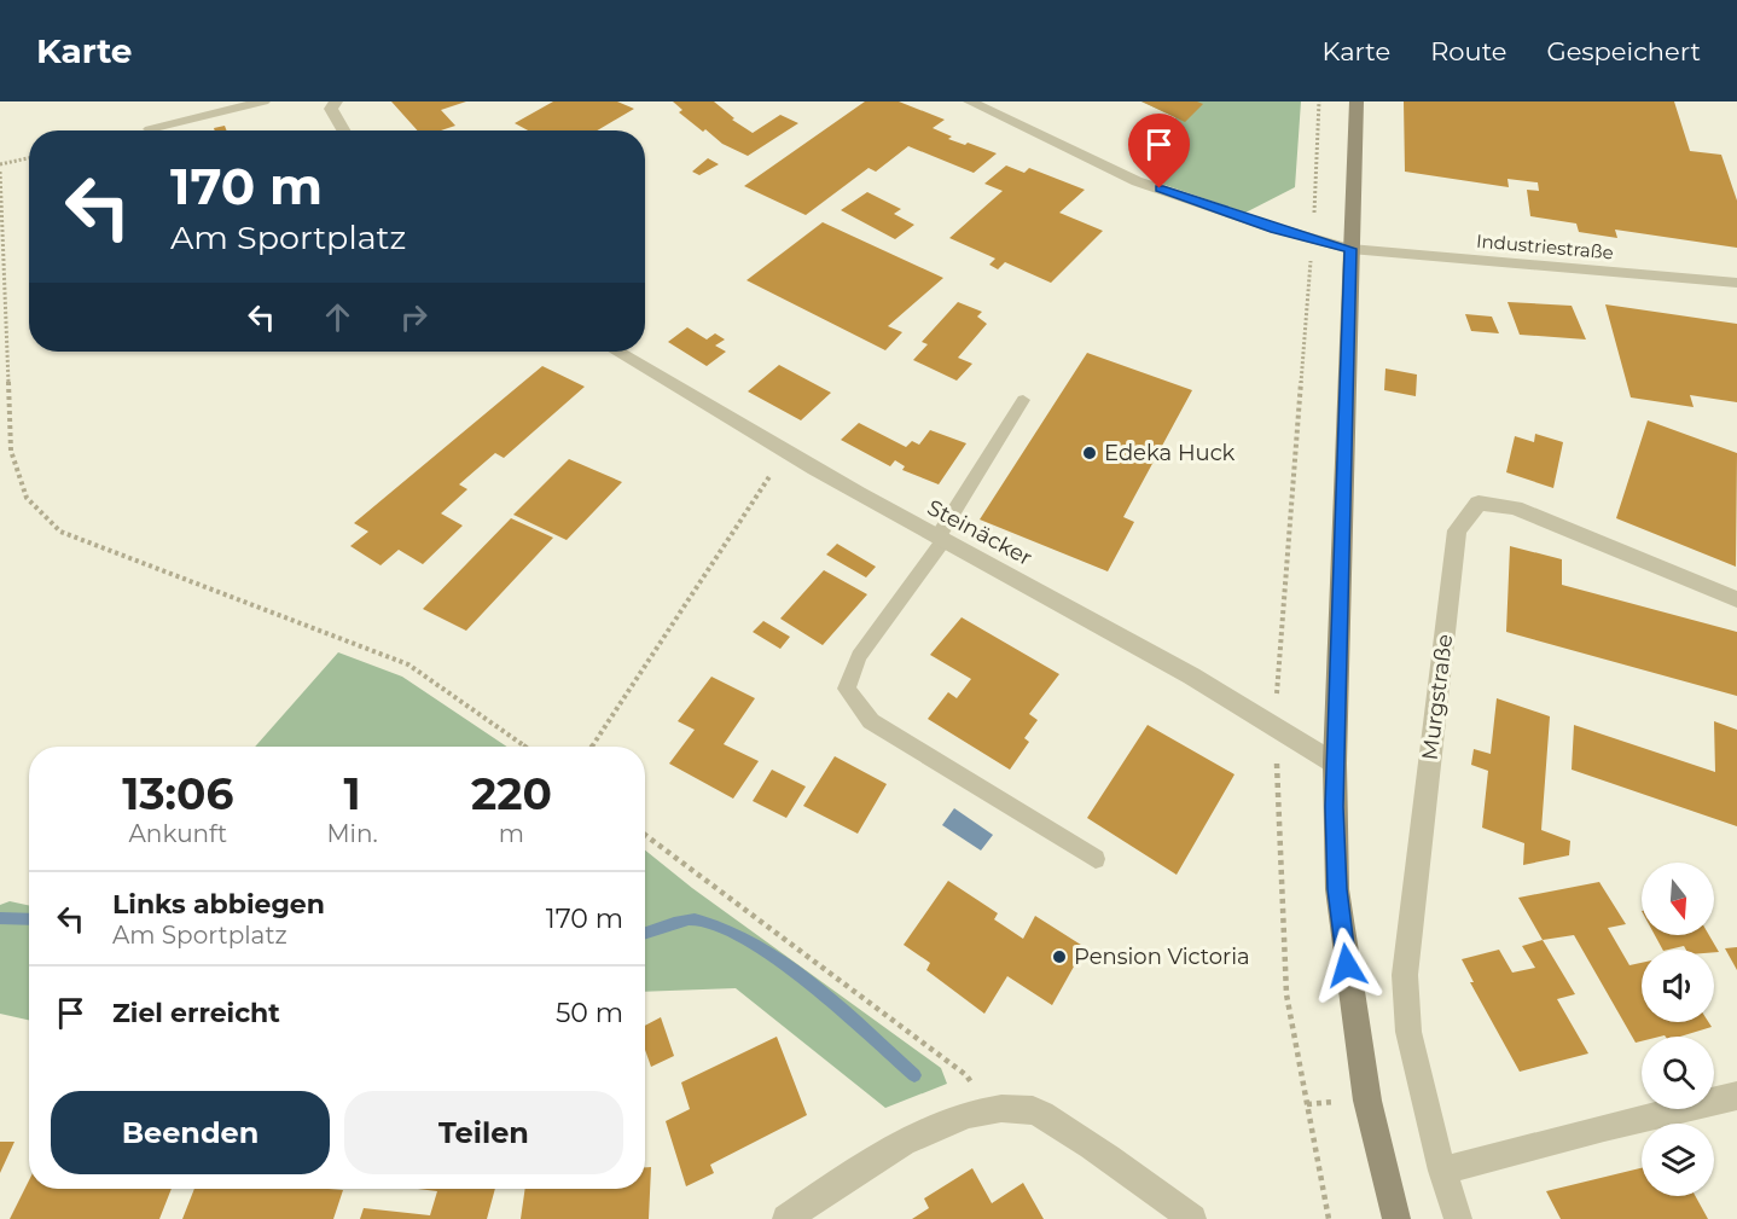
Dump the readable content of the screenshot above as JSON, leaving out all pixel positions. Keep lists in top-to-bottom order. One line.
{"streets":{"street":["Industriestraße","Steinäcker","Murgstraße"]},"places":["Edeka Huck","Pension Victoria"],"north":"bottom","page":{"header":"Karte","nav":["Karte","Route","Gespeichert"],"turn":["170 m","Am Sportplatz"],"eta":["13:06","Ankunft","1","Min.","220","m"],"list":[{"name":"Links abbiegen","note":"Am Sportplatz","value":"170 m"},{"name":"Ziel erreicht","value":"50 m"}],"buttons":["Beenden","Teilen"]}}
